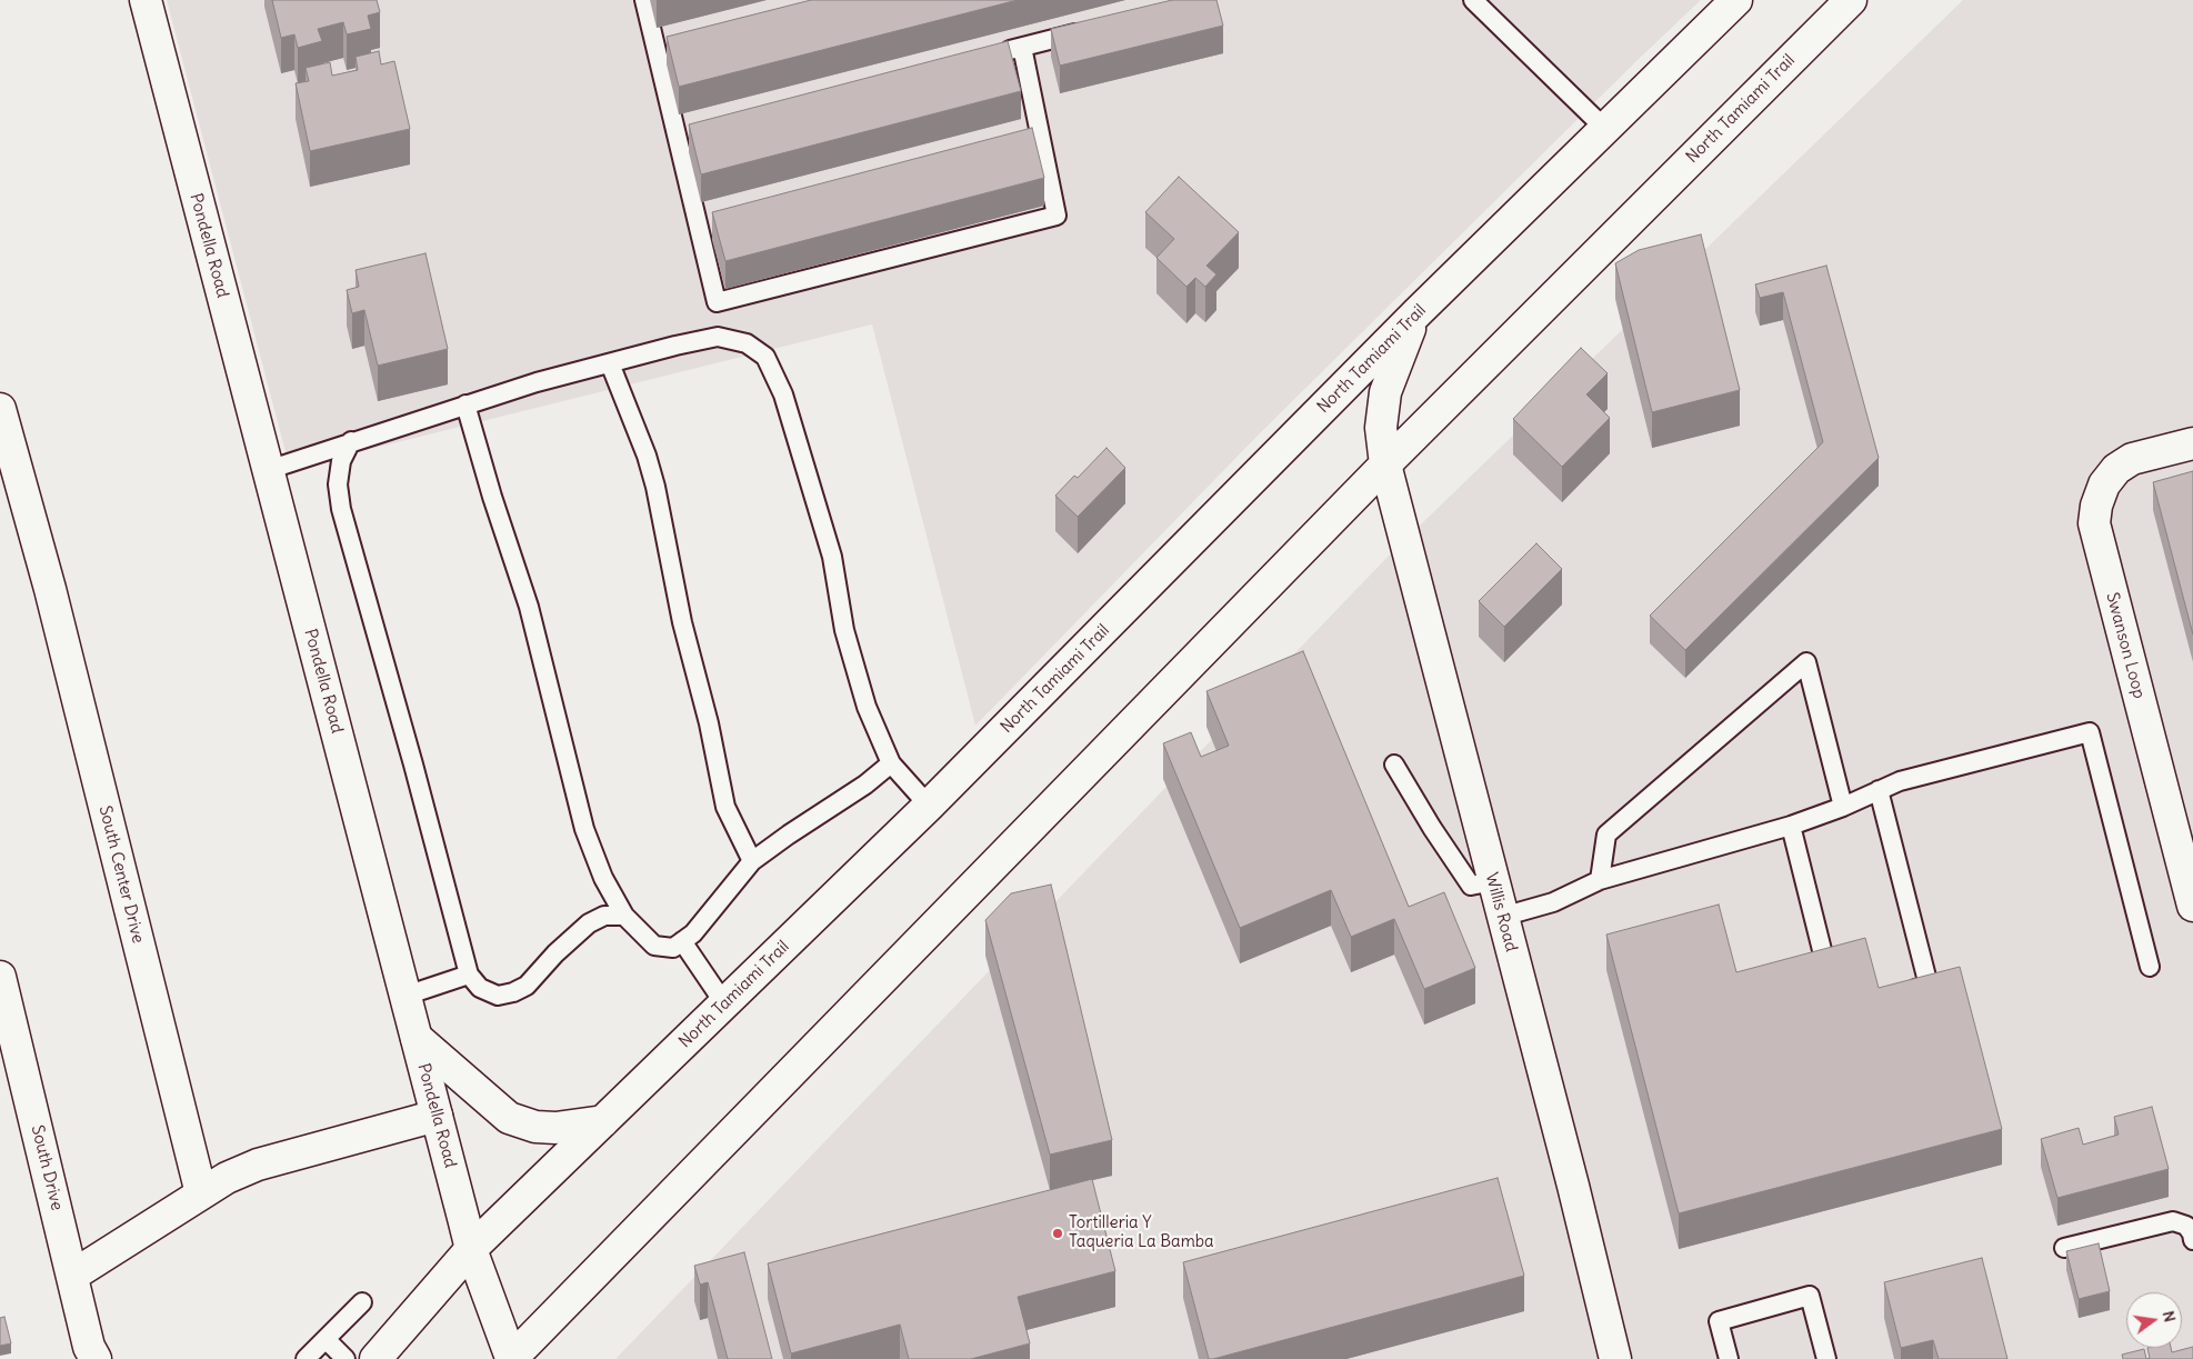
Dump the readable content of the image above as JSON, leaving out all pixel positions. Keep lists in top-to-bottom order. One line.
{"streets":{"main road":["North Tamiami Trail","Pondella Road","Swanson Loop","South Center Drive","Willis Road","South Drive"]},"crossings":[["North Tamiami Trail","Pondella Road"],["North Tamiami Trail","Willis Road"]],"places":["Tortilleria Y Taqueria La Bamba"],"north":"right"}
